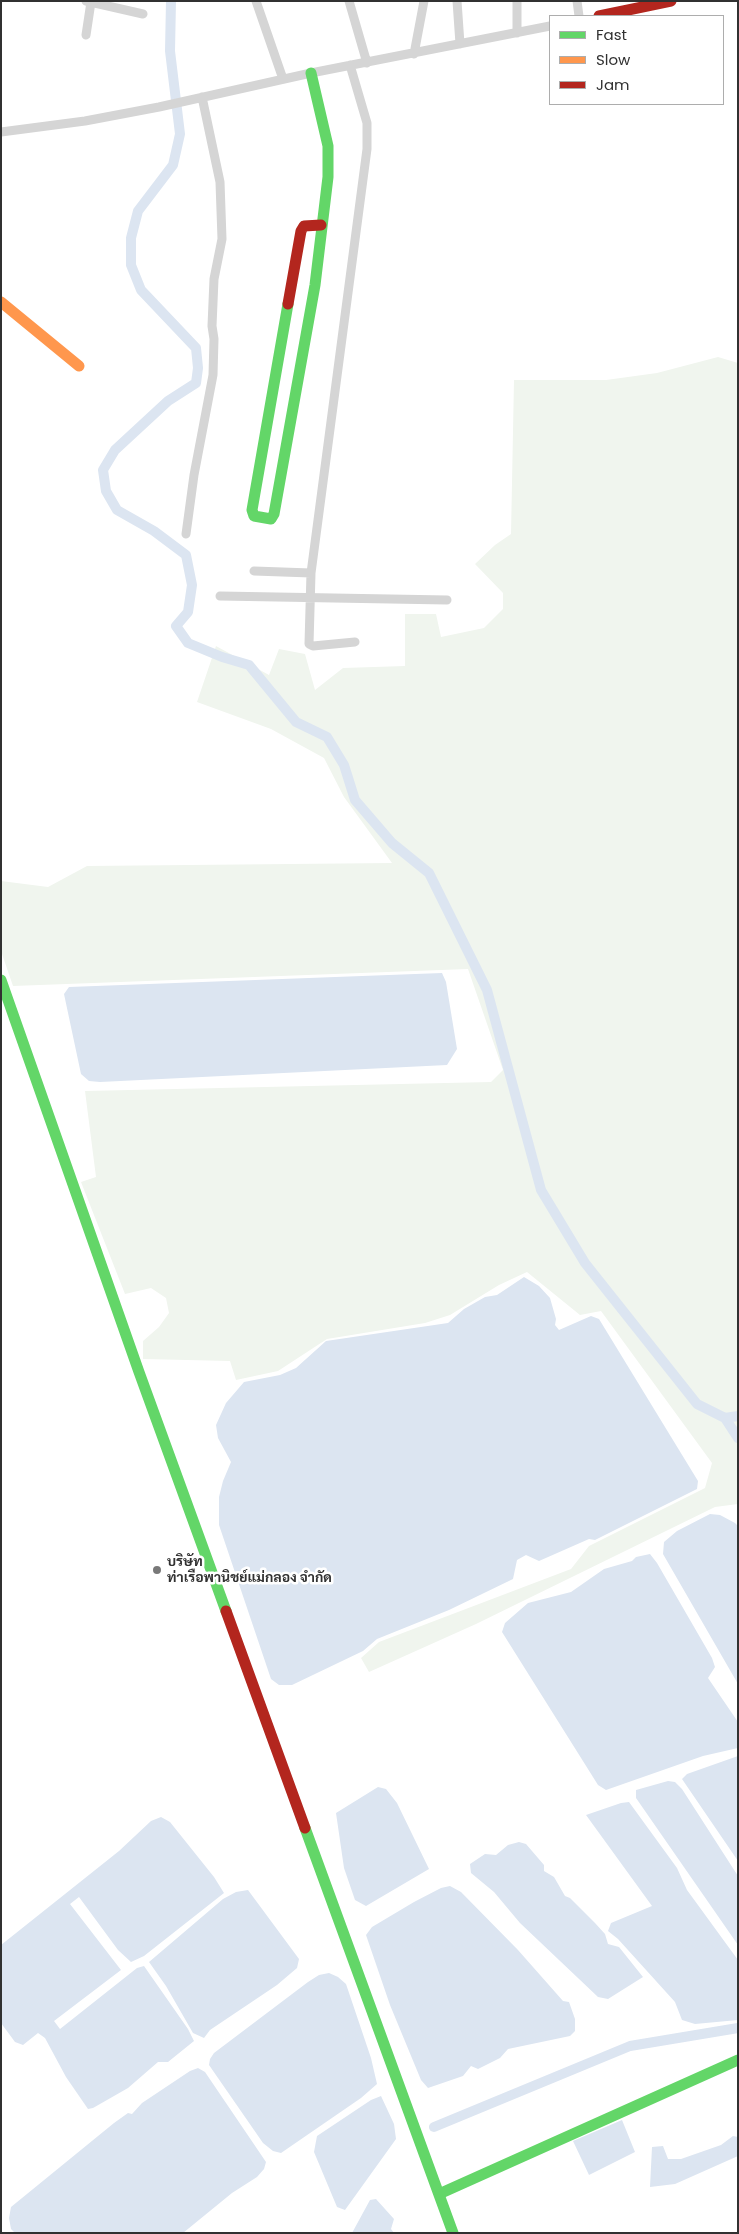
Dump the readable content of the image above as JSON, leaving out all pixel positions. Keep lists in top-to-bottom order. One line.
{"places":["บริษัท ท่าเรือพานิชย์แม่กลอง จำกัด"],"legend":["Fast","Slow","Jam"]}
